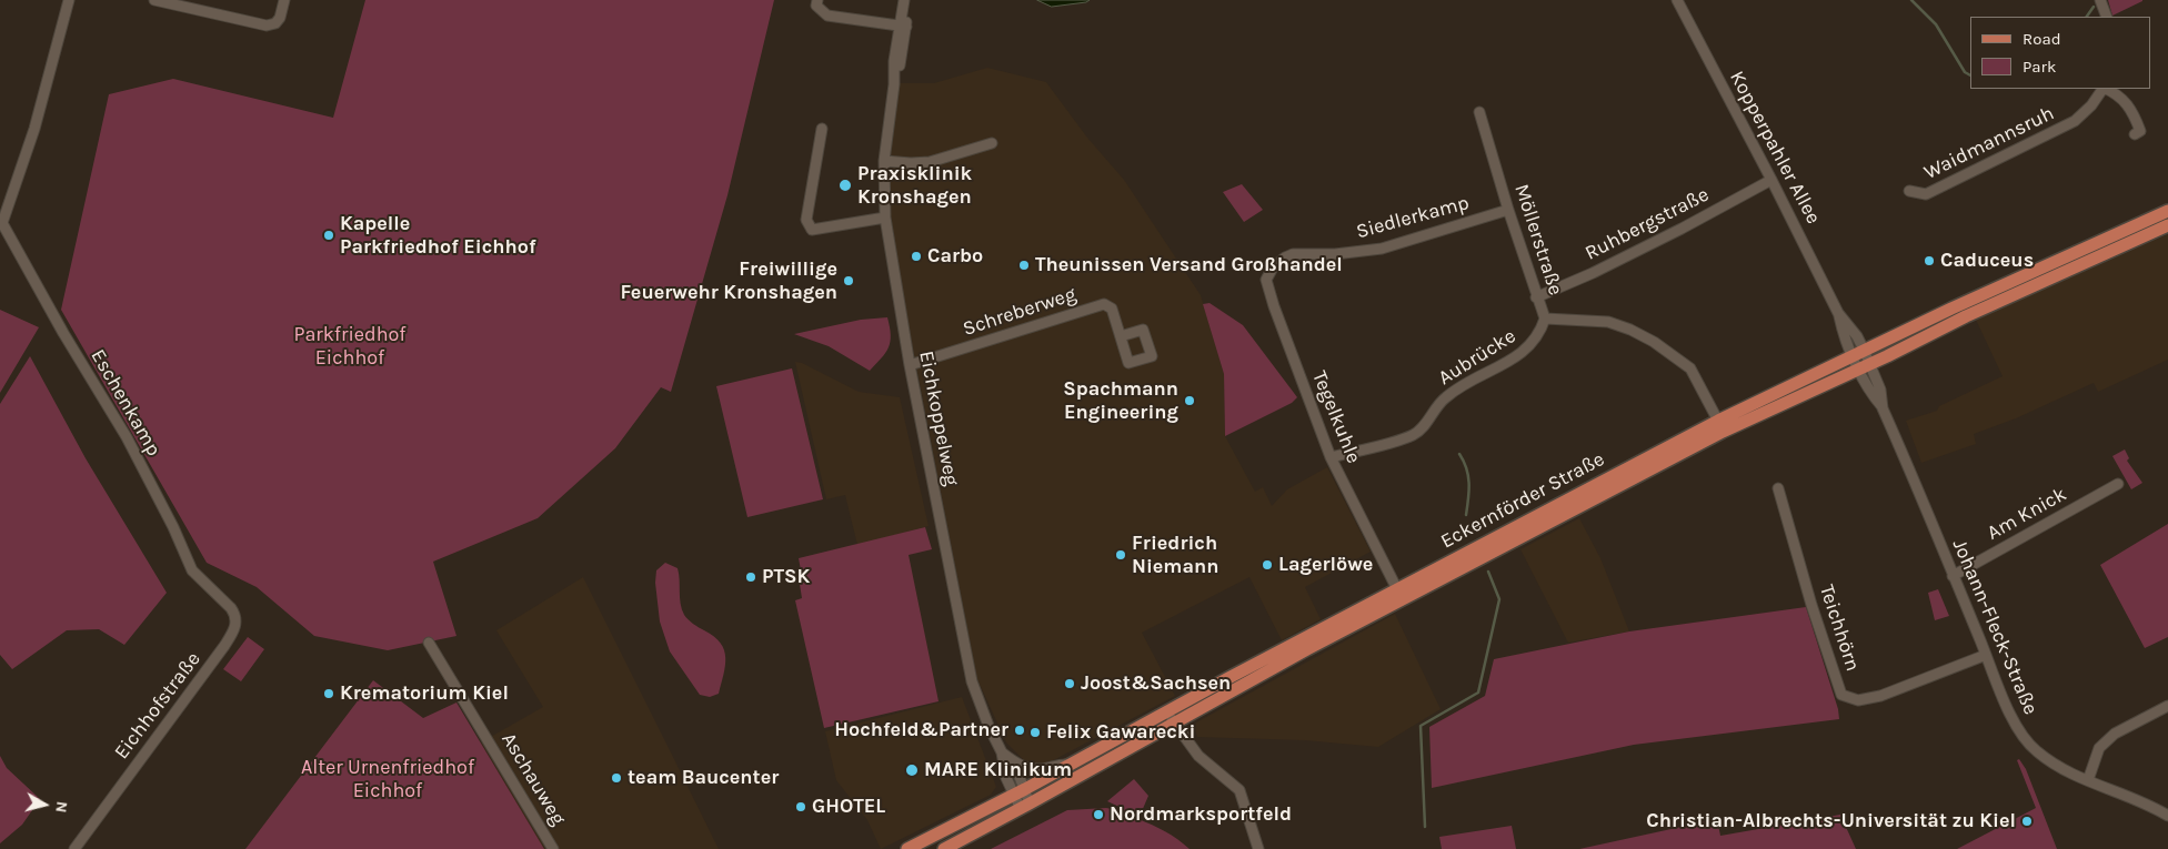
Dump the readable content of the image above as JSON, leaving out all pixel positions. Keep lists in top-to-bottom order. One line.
{"streets":{"main road":["Eckernförder Straße"],"street":["Waidmannsruh","Kopperpahler Allee","Siedlerkamp","Ruhbergstraße","Möllerstraße","Schreberweg","Aubrücke","Eschenkamp","Tegelkuhle","Eichkoppelweg","Am Knick","Johann-Fleck-Straße","Teichhörn","Eichhofstraße","Aschauweg"]},"crossings":[["Kopperpahler Allee","Ruhbergstraße"],["Kopperpahler Allee","Eckernförder Straße"],["Kopperpahler Allee","Johann-Fleck-Straße"],["Siedlerkamp","Möllerstraße"],["Siedlerkamp","Tegelkuhle"],["Ruhbergstraße","Möllerstraße"],["Möllerstraße","Aubrücke"],["Möllerstraße","Eckernförder Straße"],["Schreberweg","Eichkoppelweg"],["Aubrücke","Tegelkuhle"],["Eschenkamp","Eichhofstraße"],["Tegelkuhle","Eckernförder Straße"],["Eichkoppelweg","Eckernförder Straße"],["Eckernförder Straße","Johann-Fleck-Straße"],["Am Knick","Johann-Fleck-Straße"],["Johann-Fleck-Straße","Teichhörn"]],"parks":["Parkfriedhof Eichhof","Alter Urnenfriedhof Eichhof"],"places":["Praxisklinik Kronshagen","Kapelle Parkfriedhof Eichhof","Carbo","Caduceus","Theunissen Versand Großhandel","Freiwillige Feuerwehr Kronshagen","Spachmann Engineering","Friedrich Niemann","Lagerlöwe","PTSK","Joost&Sachsen","Krematorium Kiel","Hochfeld&Partner","Felix Gawarecki","MARE Klinikum","team Baucenter","GHOTEL","Nordmarksportfeld","Christian-Albrechts-Universität zu Kiel"],"legend":["Road","Park"],"north":"right"}
